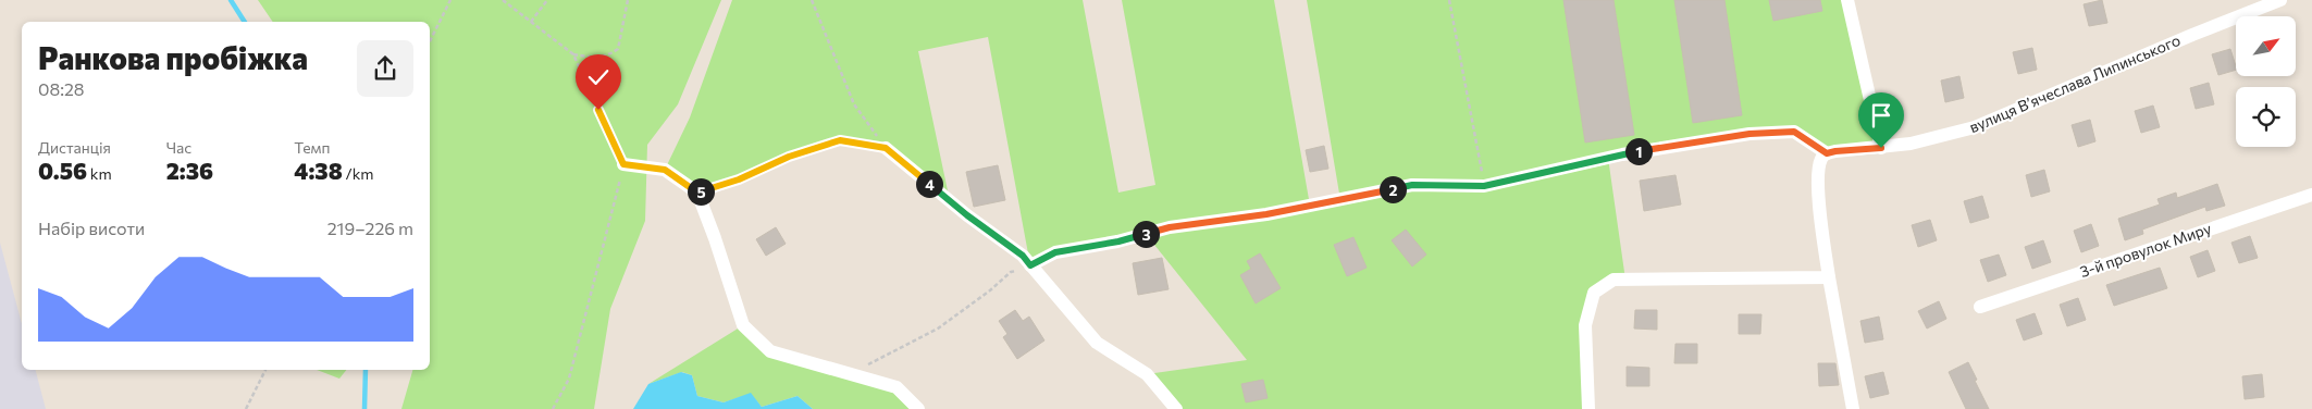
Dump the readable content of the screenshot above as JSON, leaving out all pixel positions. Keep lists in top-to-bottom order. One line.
{"streets":{"street":["вулиця Вʼячеслава Липинського","3-й провулок Миру"]},"north":"top right","page":{"heading":["Ранкова пробіжка","08:28"],"stats":[["Дистанція","0.56 km"],["Час","2:36"],["Темп","4:38 /km"]],"pins":["1","4","2","5","3"],"chart":["Набір висоти","219–226 m"]}}
